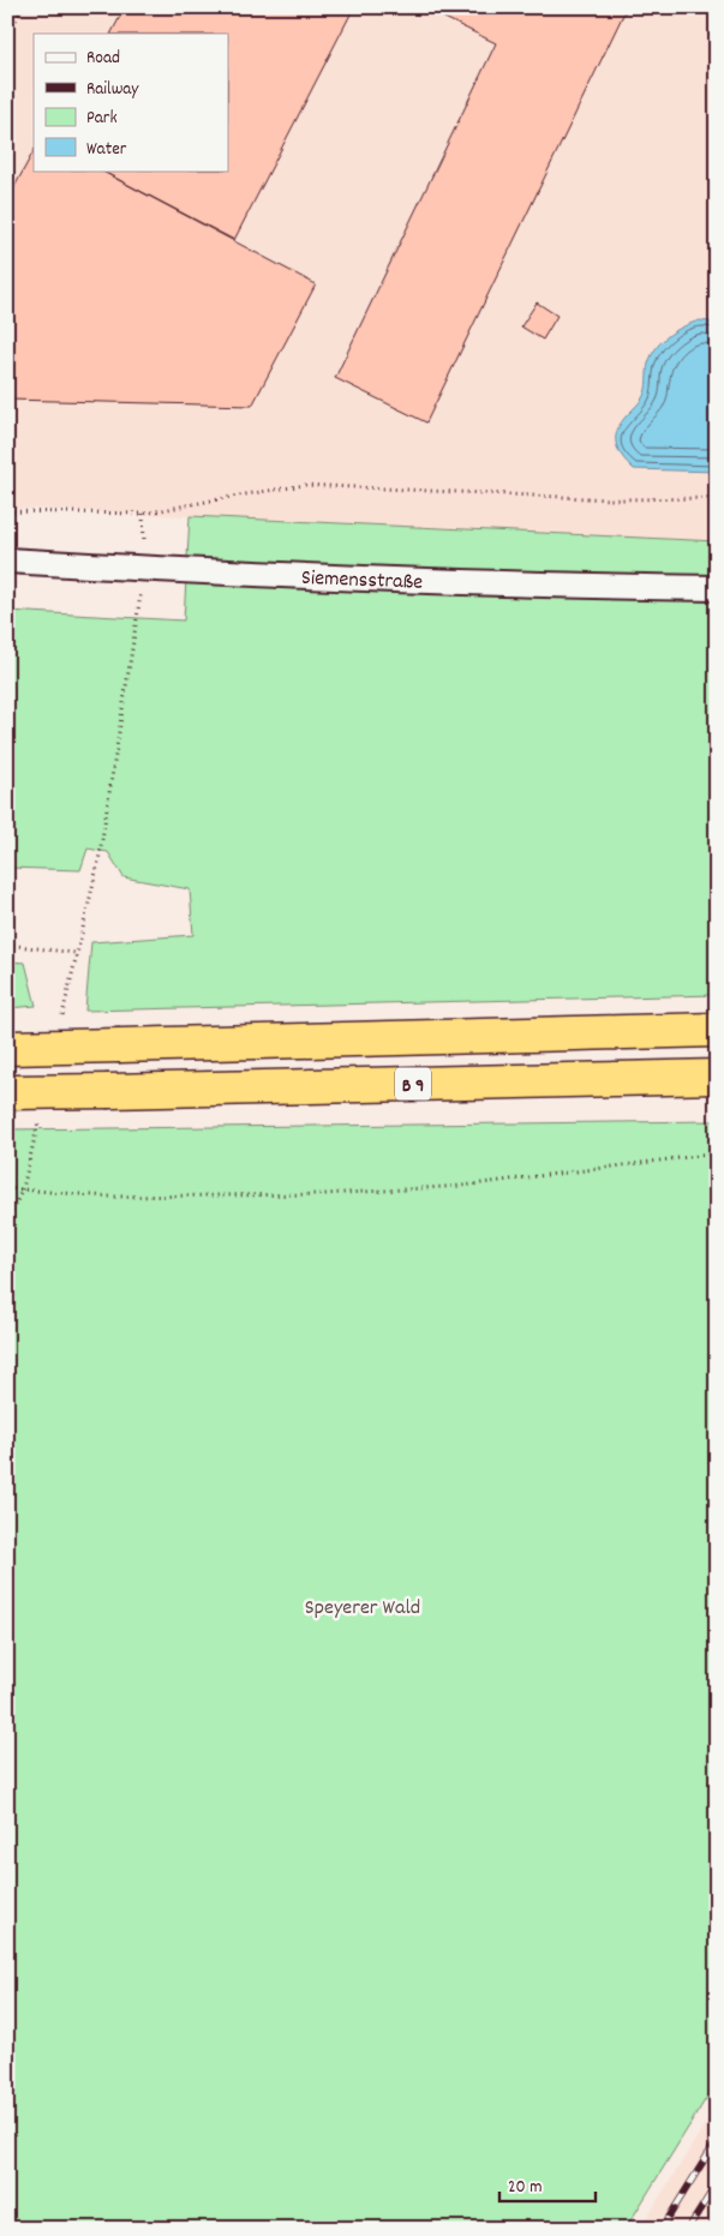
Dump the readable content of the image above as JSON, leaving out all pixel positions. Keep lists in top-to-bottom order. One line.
{"streets":{"highway":["B 9"],"street":["Siemensstraße"]},"parks":["Speyerer Wald"],"legend":["Road","Railway","Park","Water"],"scale_bar":"20 m"}
